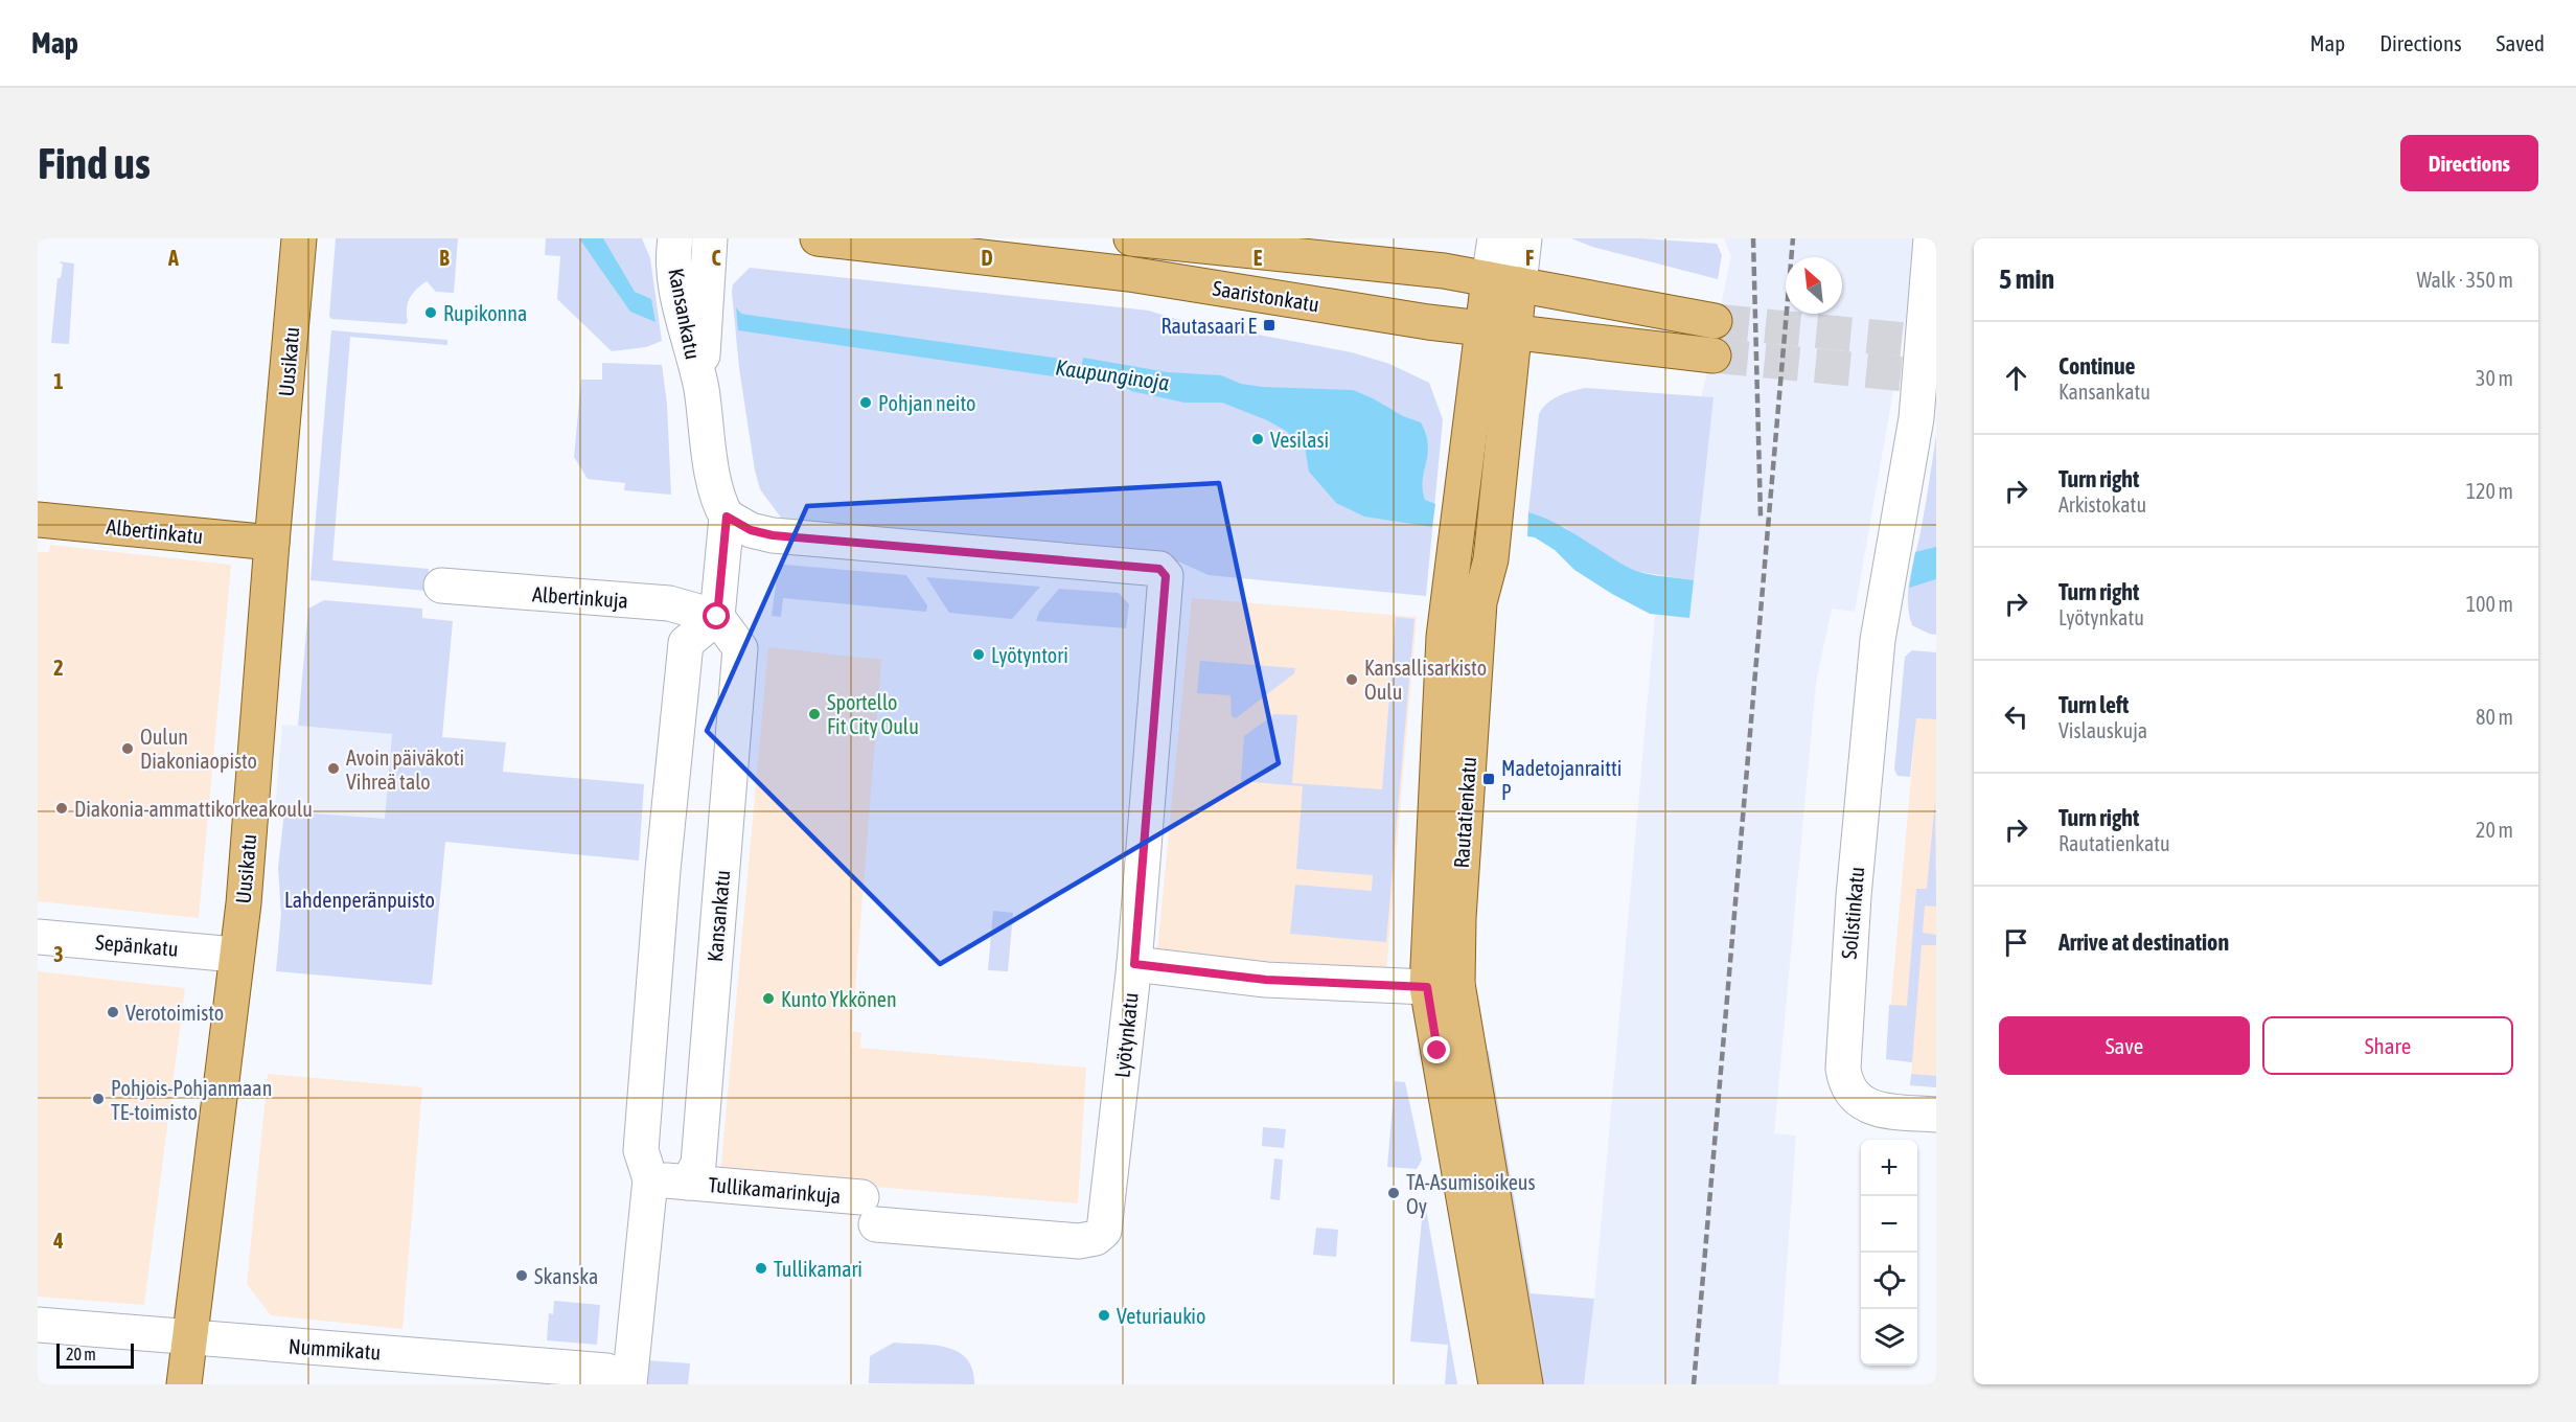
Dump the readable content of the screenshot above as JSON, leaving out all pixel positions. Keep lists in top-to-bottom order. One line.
{"streets":{"main road":["Saaristonkatu","Uusikatu","Albertinkatu","Rautatienkatu"],"street":["Kansankatu","Albertinkuja","Solistinkatu","Sepänkatu","Lyötynkatu","Tullikamarinkuja","Nummikatu"]},"crossings":[["Saaristonkatu","Rautatienkatu"],["Kansankatu","Albertinkuja"],["Kansankatu","Lyötynkatu"],["Kansankatu","Tullikamarinkuja"],["Uusikatu","Albertinkatu"],["Uusikatu","Sepänkatu"],["Uusikatu","Nummikatu"],["Lyötynkatu","Tullikamarinkuja"]],"water":["Kaupunginoja"],"parks":["Lahdenperänpuisto"],"places":{"other":["Rupikonna","Pohjan neito","Vesilasi","Lyötyntori","Kansallisarkisto Oulu","Sportello Fit City Oulu","Oulun Diakoniaopisto","Avoin päiväkoti Vihreä talo","Diakonia-ammattikorkeakoulu","Kunto Ykkönen","Verotoimisto","Pohjois-Pohjanmaan TE-toimisto","TA-Asumisoikeus Oy","Tullikamari","Skanska","Veturiaukio"],"transit":["Rautasaari E","Madetojanraitti P"]},"scale_bar":"20 m","north":"top left","page":{"header":"Map","nav":["Map","Directions","Saved"],"buttons":["Directions",["Save","Share"]],"title":"Find us","heading":["5 min","Walk · 350 m"],"list":[["Continue","Kansankatu","30 m"],["Turn right","Arkistokatu","120 m"],["Turn right","Lyötynkatu","100 m"],["Turn left","Vislauskuja","80 m"],["Turn right","Rautatienkatu","20 m"],"Arrive at destination"],"map_buttons":["+","−"],"scale":"20 m"},"grid":{"columns":["A","B","C","D","E","F"],"rows":["1","2","3","4"]}}
